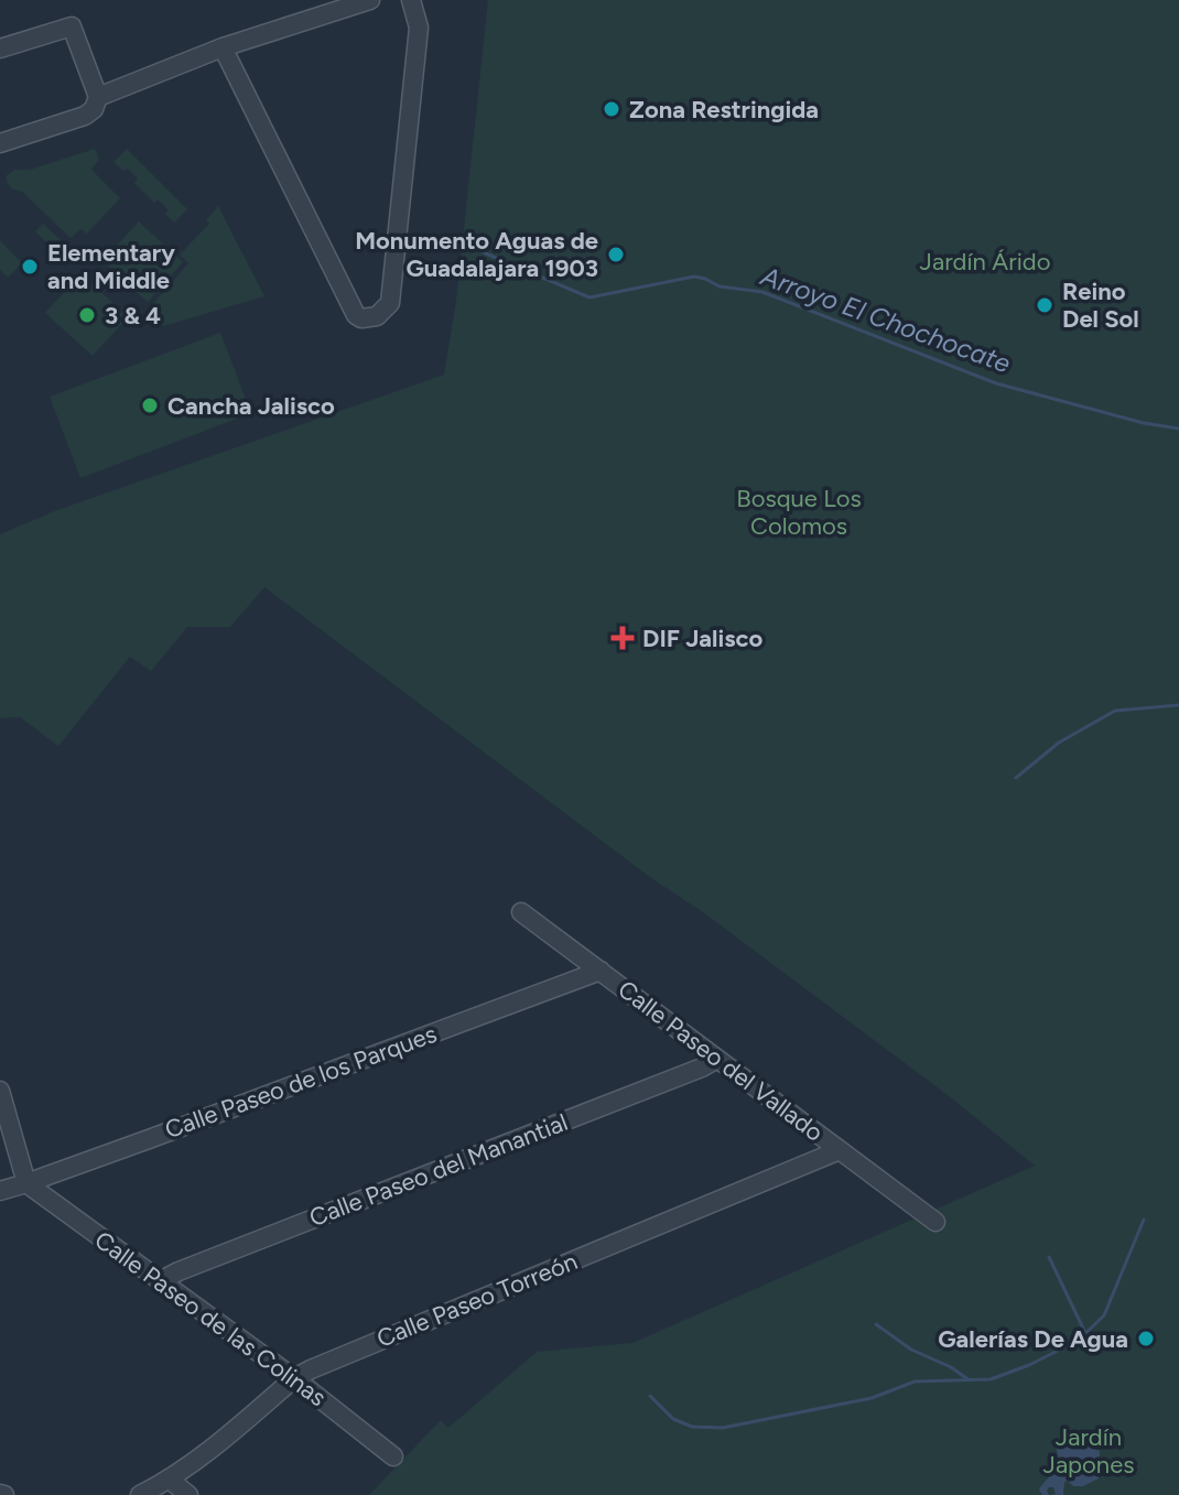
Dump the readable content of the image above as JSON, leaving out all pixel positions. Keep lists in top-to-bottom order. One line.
{"streets":{"street":["Calle Paseo del Vallado","Calle Paseo de los Parques","Calle Paseo del Manantial","Calle Paseo Torreón","Calle Paseo de las Colinas"]},"crossings":[["Calle Paseo del Vallado","Calle Paseo de los Parques"],["Calle Paseo del Vallado","Calle Paseo del Manantial"],["Calle Paseo del Vallado","Calle Paseo Torreón"],["Calle Paseo de los Parques","Calle Paseo de las Colinas"],["Calle Paseo del Manantial","Calle Paseo de las Colinas"],["Calle Paseo Torreón","Calle Paseo de las Colinas"]],"water":["Arroyo El Chochocate"],"parks":["Jardín Árido","Bosque Los Colomos","Jardín Japones"],"places":{"other":["Zona Restringida","Monumento Aguas de Guadalajara 1903","Elementary and Middle","Reino Del Sol","3 & 4","Cancha Jalisco","Galerías De Agua"],"health":["DIF Jalisco"]}}
